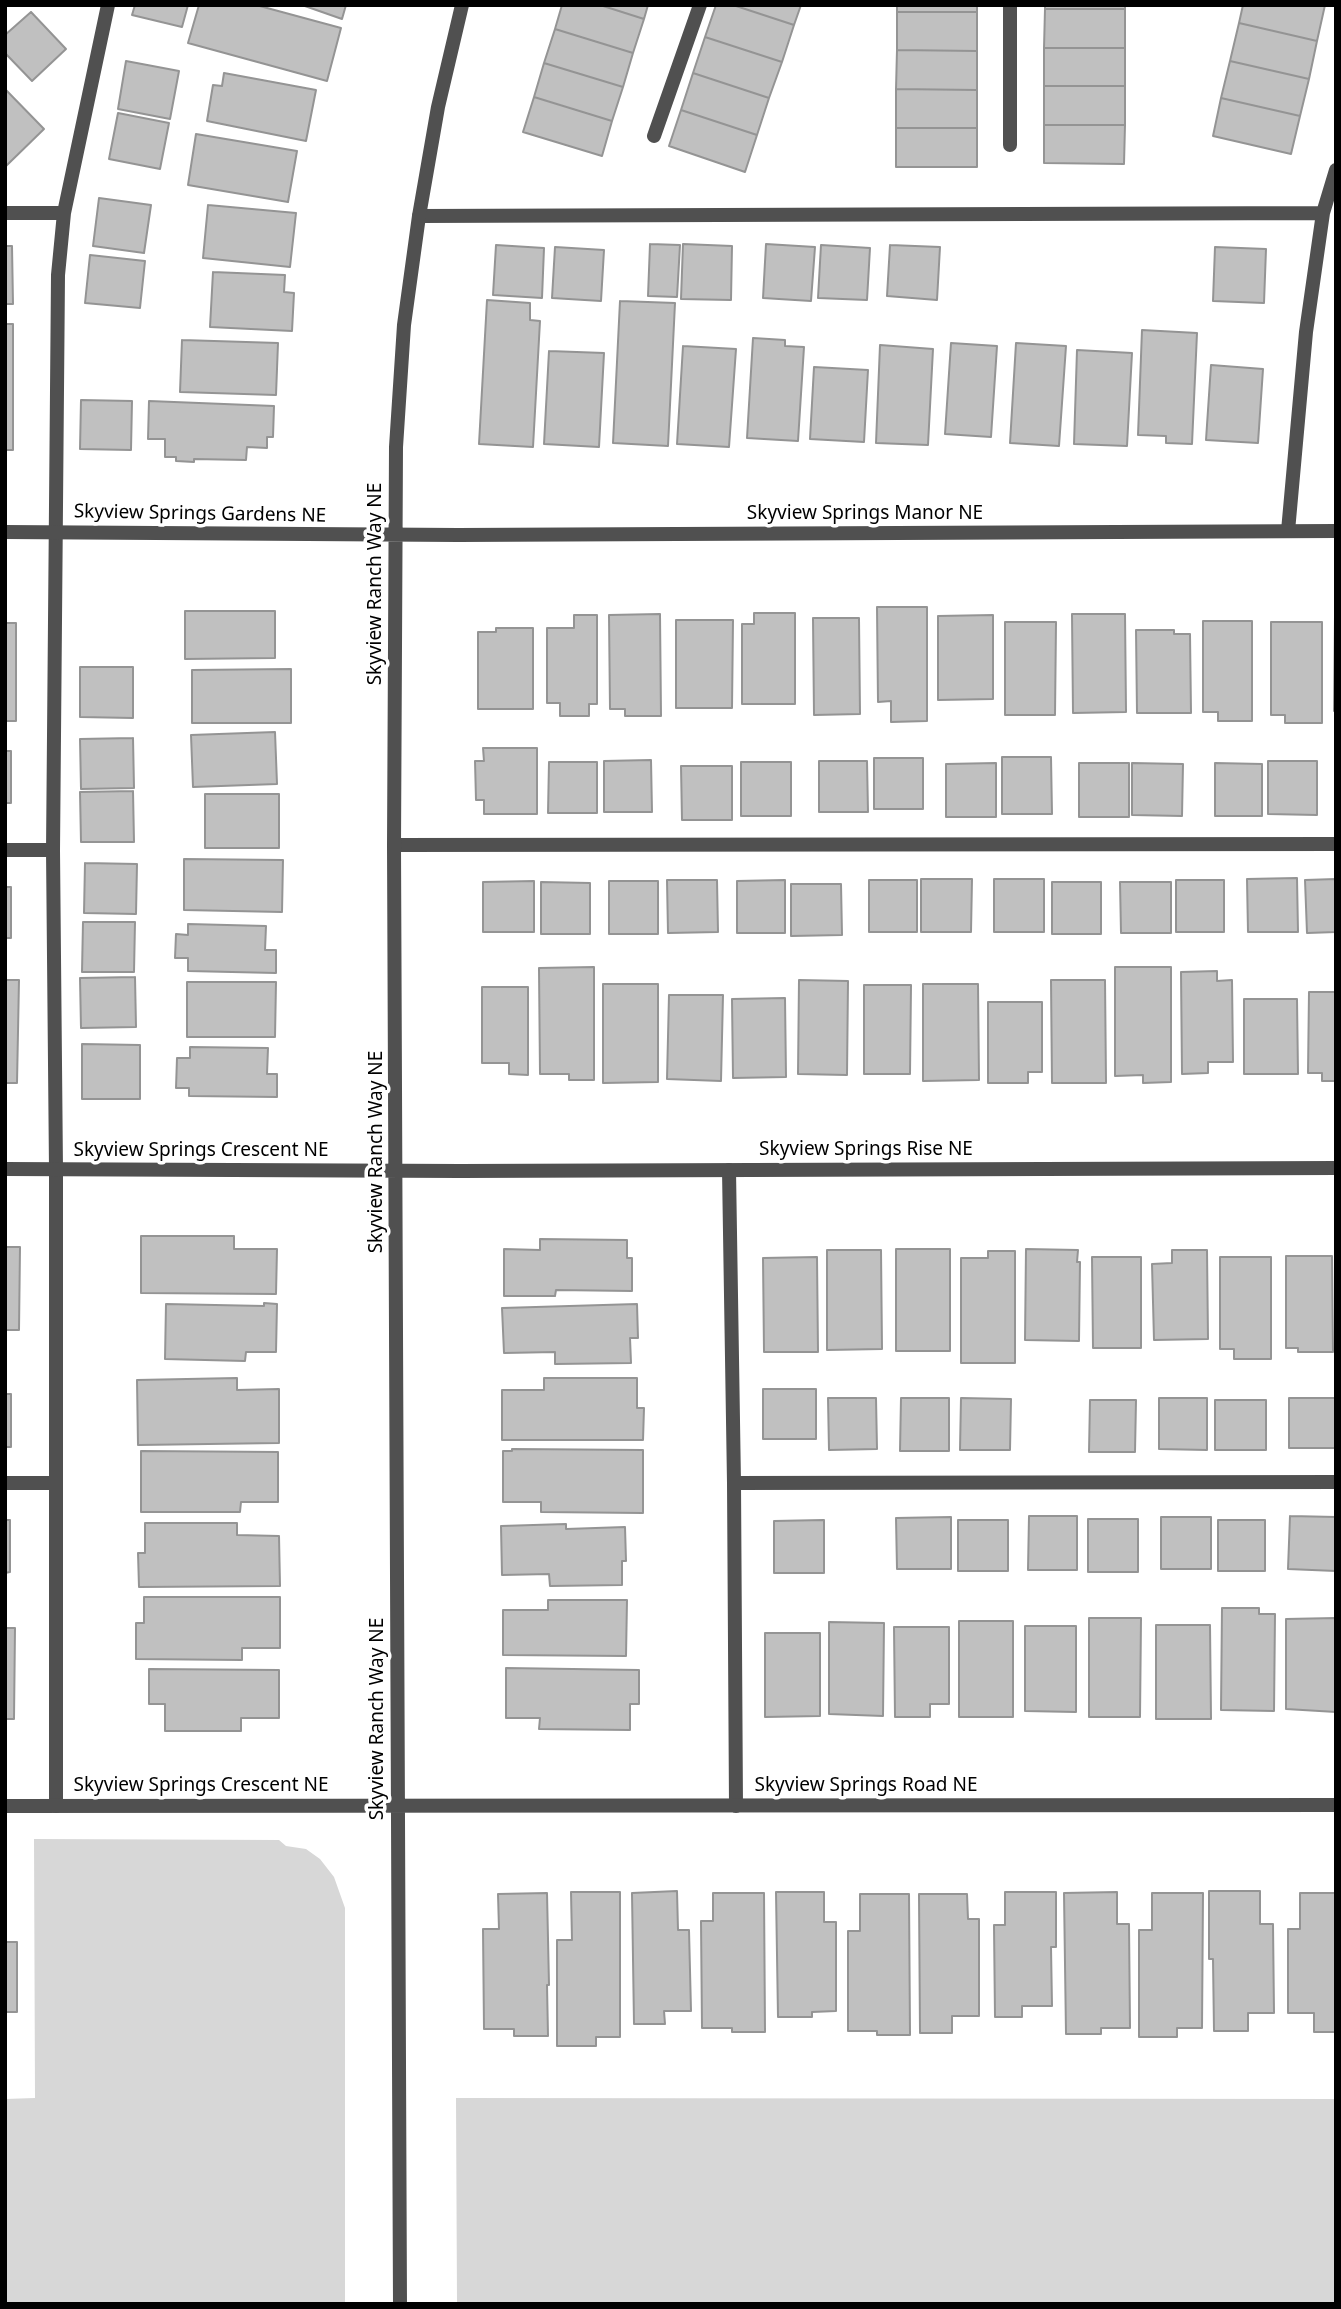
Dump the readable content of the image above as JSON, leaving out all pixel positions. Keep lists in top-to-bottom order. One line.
{"streets":{"street":["Skyview Springs Gardens NE","Skyview Springs Manor NE","Skyview Ranch Way NE","Skyview Springs Rise NE","Skyview Springs Crescent NE","Skyview Springs Road NE"]},"crossings":[["Skyview Springs Gardens NE","Skyview Springs Manor NE"],["Skyview Springs Gardens NE","Skyview Ranch Way NE"],["Skyview Springs Manor NE","Skyview Ranch Way NE"],["Skyview Ranch Way NE","Skyview Springs Rise NE"],["Skyview Ranch Way NE","Skyview Springs Crescent NE"],["Skyview Ranch Way NE","Skyview Springs Road NE"],["Skyview Springs Rise NE","Skyview Springs Crescent NE"],["Skyview Springs Crescent NE","Skyview Springs Road NE"]]}
